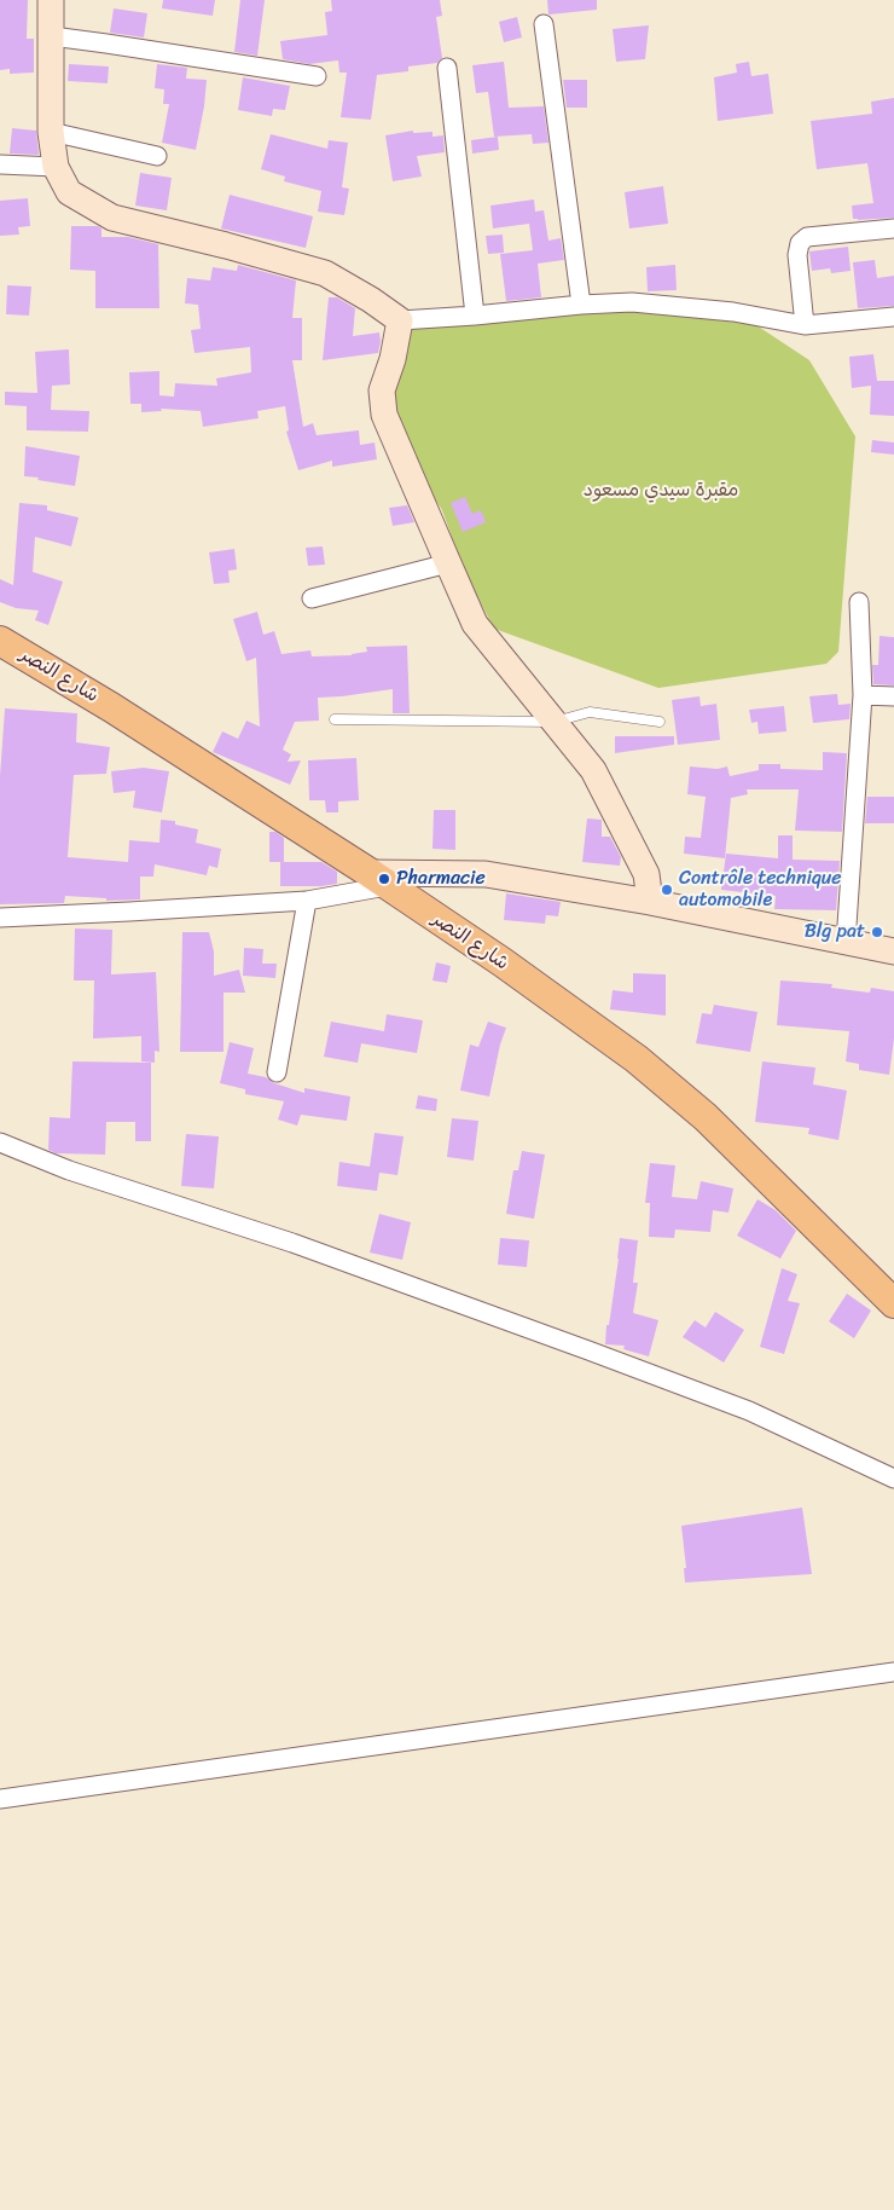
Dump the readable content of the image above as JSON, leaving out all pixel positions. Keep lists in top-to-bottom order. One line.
{"streets":{"main road":["شارع النصر"]},"parks":["مقبرة سيدي مسعود"],"places":["Pharmacie","Contrôle technique automobile","Blg pat"]}
